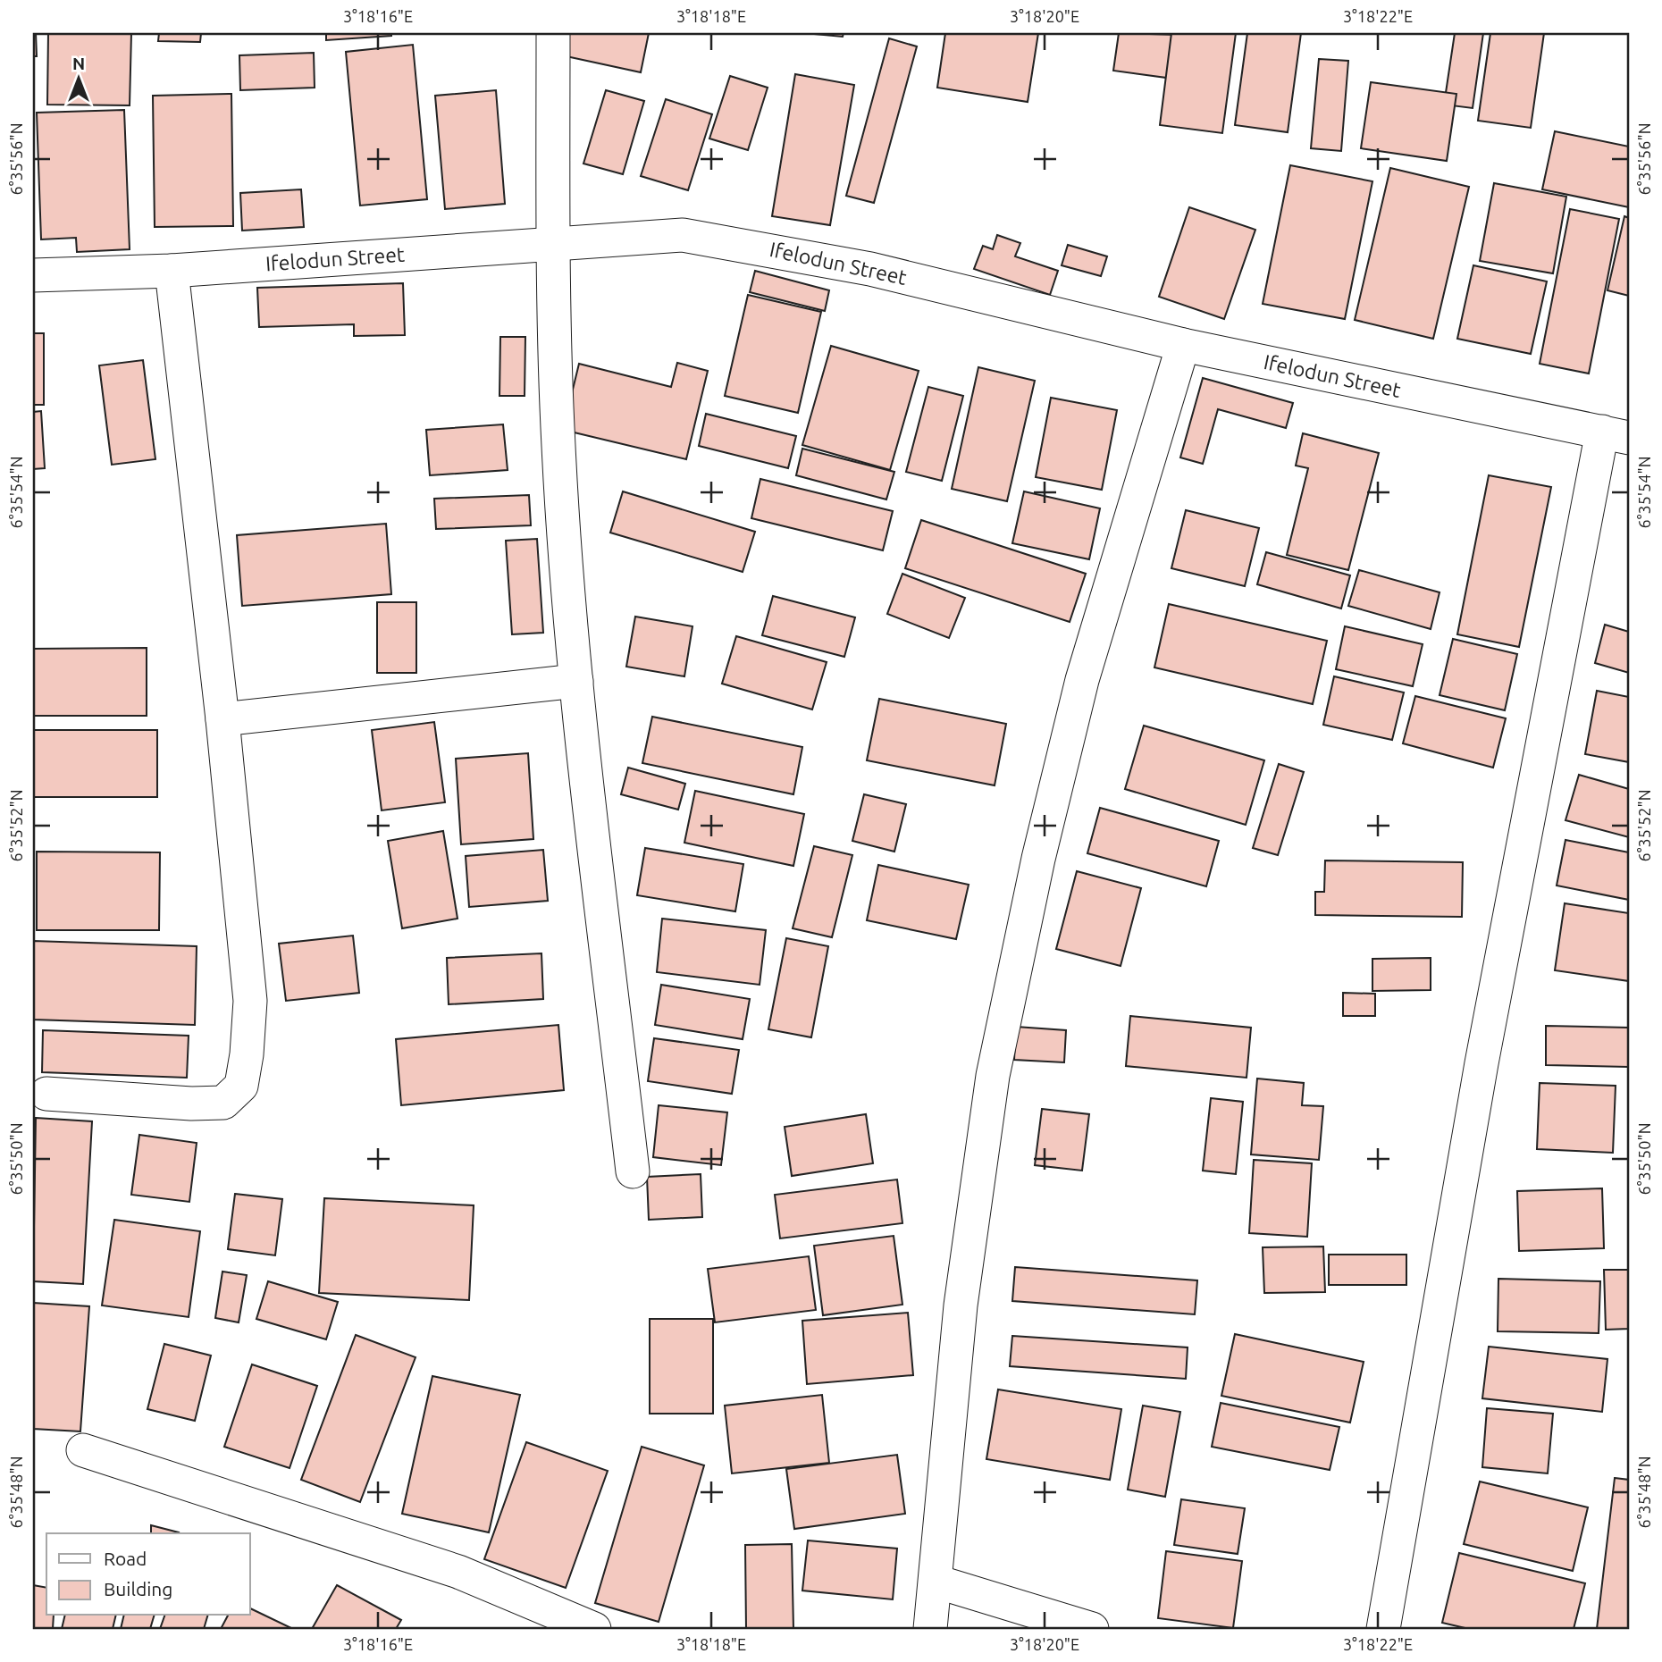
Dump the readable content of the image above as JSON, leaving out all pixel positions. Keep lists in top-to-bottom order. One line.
{"streets":{"street":["Ifelodun Street"]},"legend":["Road","Building"],"north":"top","coordinates":["3°18'16\"E","3°18'18\"E","3°18'20\"E","3°18'22\"E","6°35'56\"N","6°35'54\"N","6°35'52\"N","6°35'50\"N","6°35'48\"N"]}
